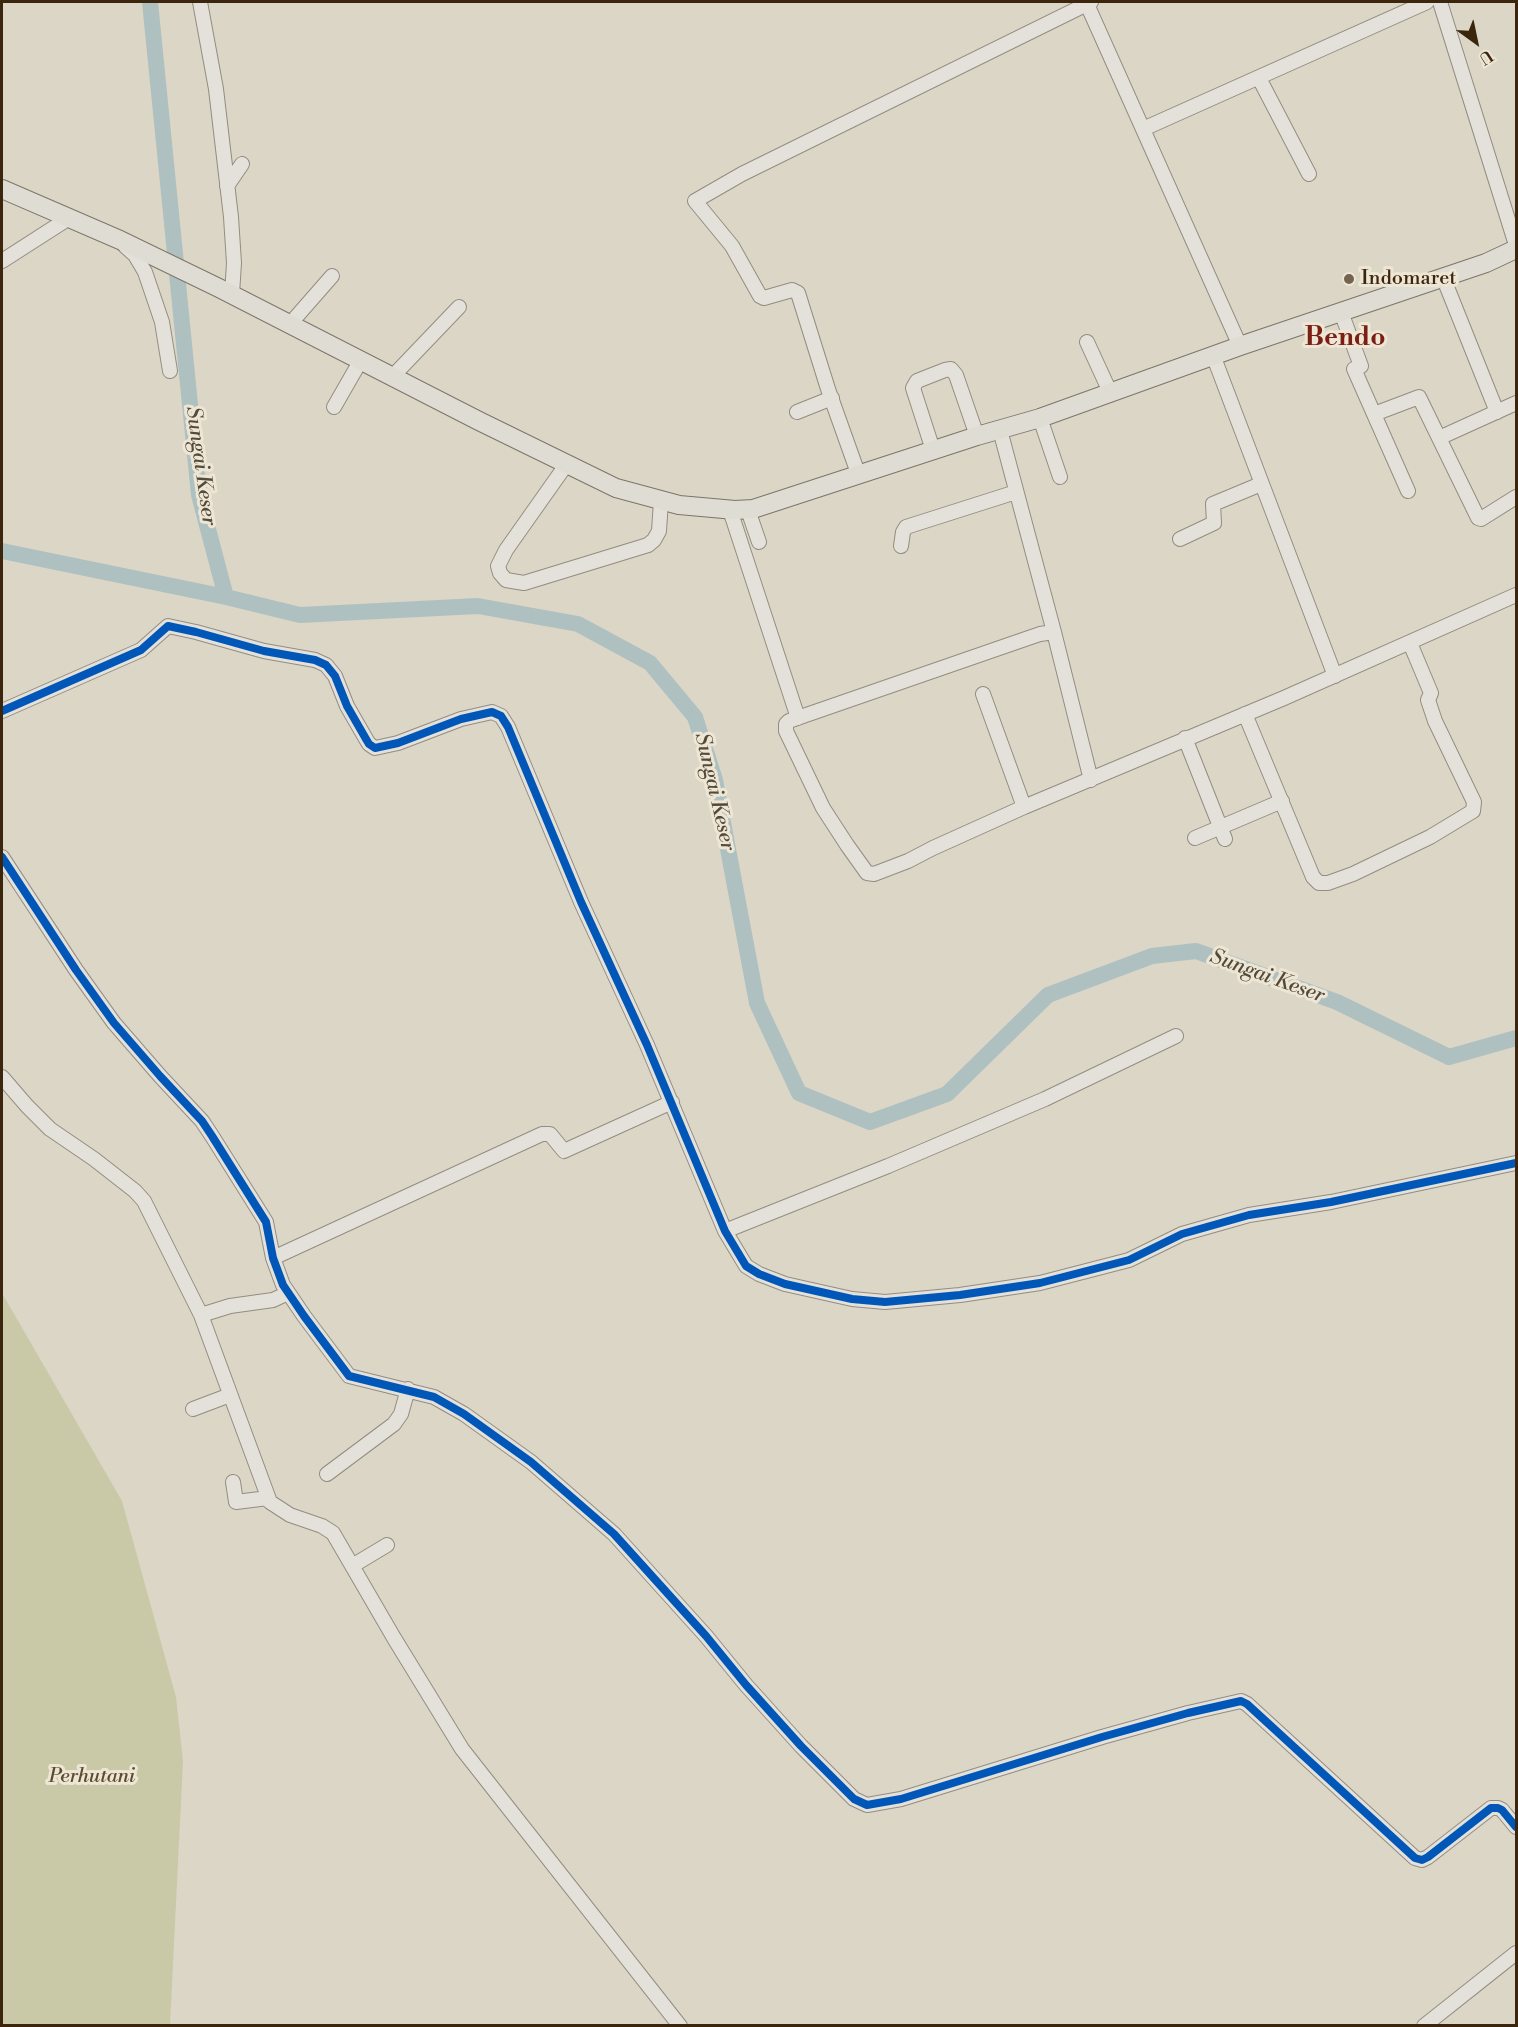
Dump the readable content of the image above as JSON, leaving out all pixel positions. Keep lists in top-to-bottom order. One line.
{"districts":["Bendo"],"water":["Sungai Keser"],"parks":["Perhutani"],"places":["Indomaret"],"north":"bottom right"}
